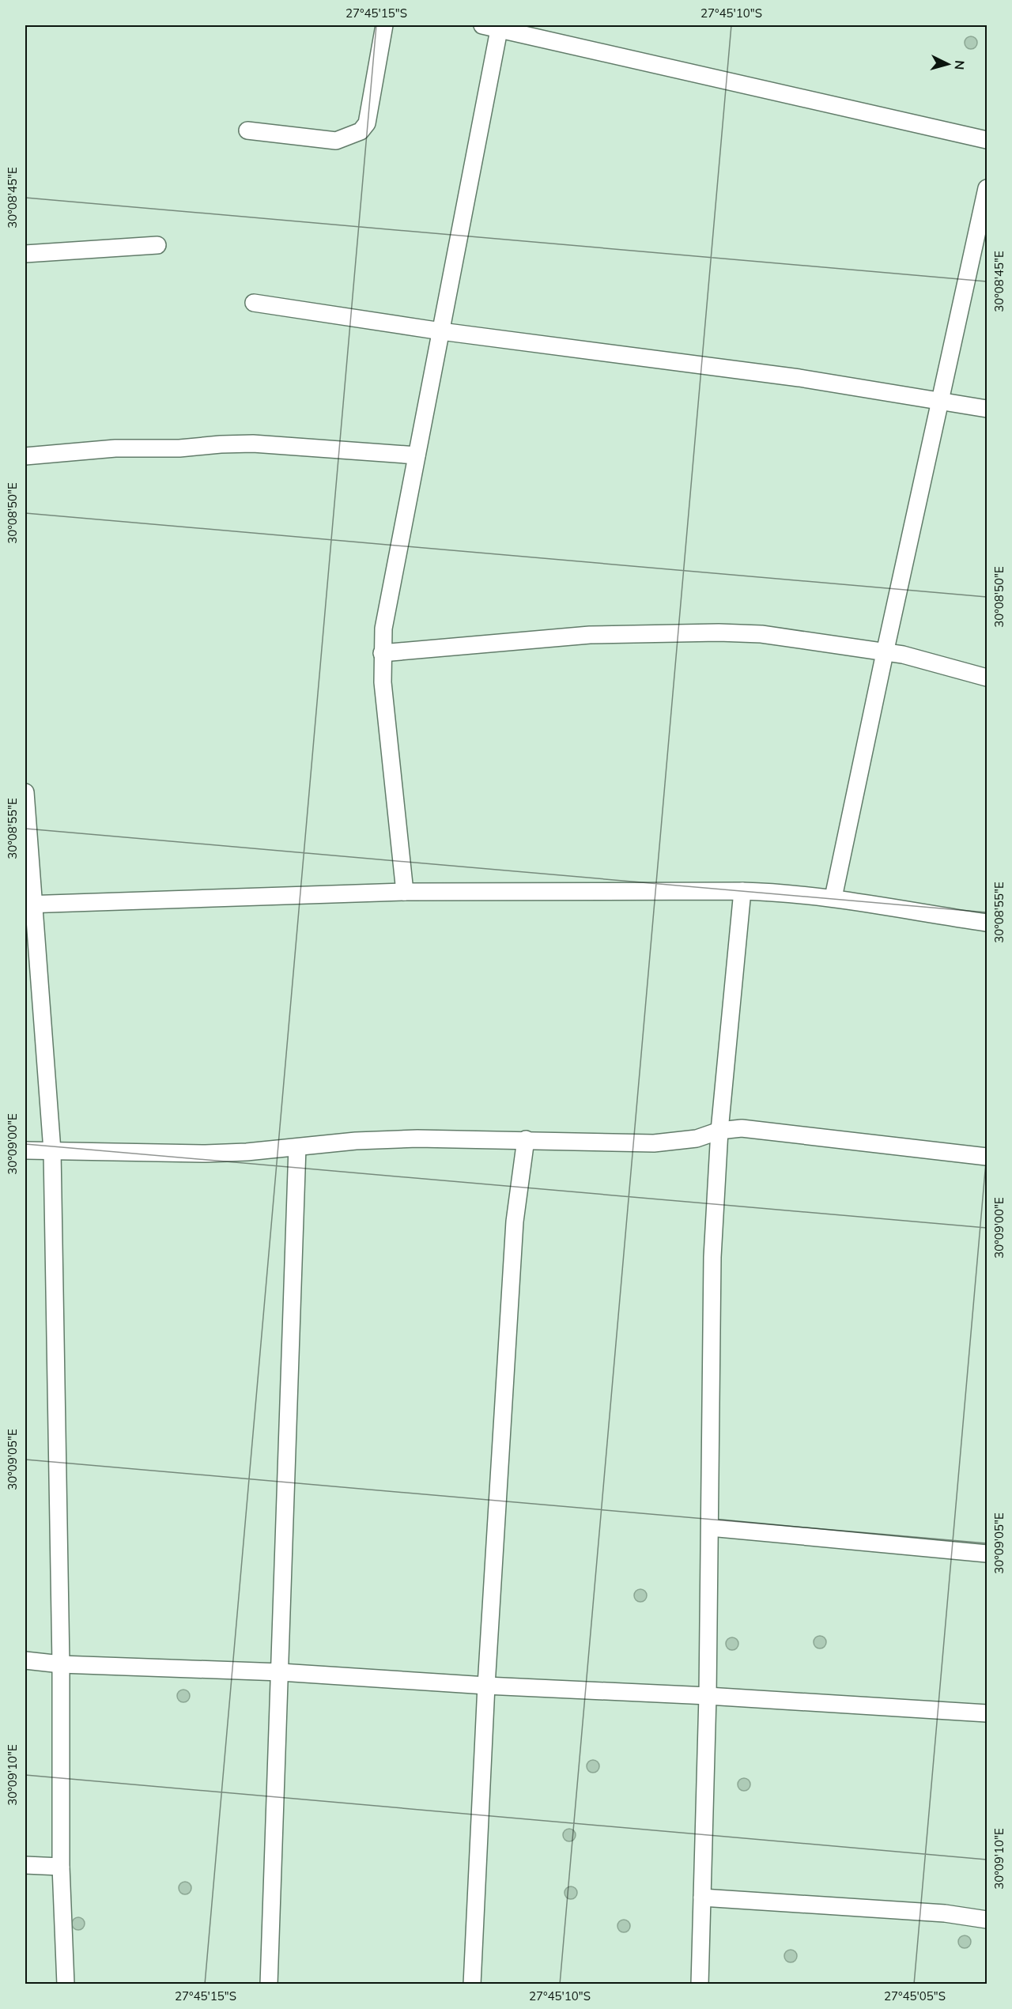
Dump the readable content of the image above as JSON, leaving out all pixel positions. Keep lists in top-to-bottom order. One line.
{"north":"right","coordinates":["27°45'15\"S","27°45'10\"S","30°08'45\"E","30°08'50\"E","30°08'55\"E","30°09'00\"E","30°09'05\"E","30°09'10\"E","27°45'05\"S"]}
